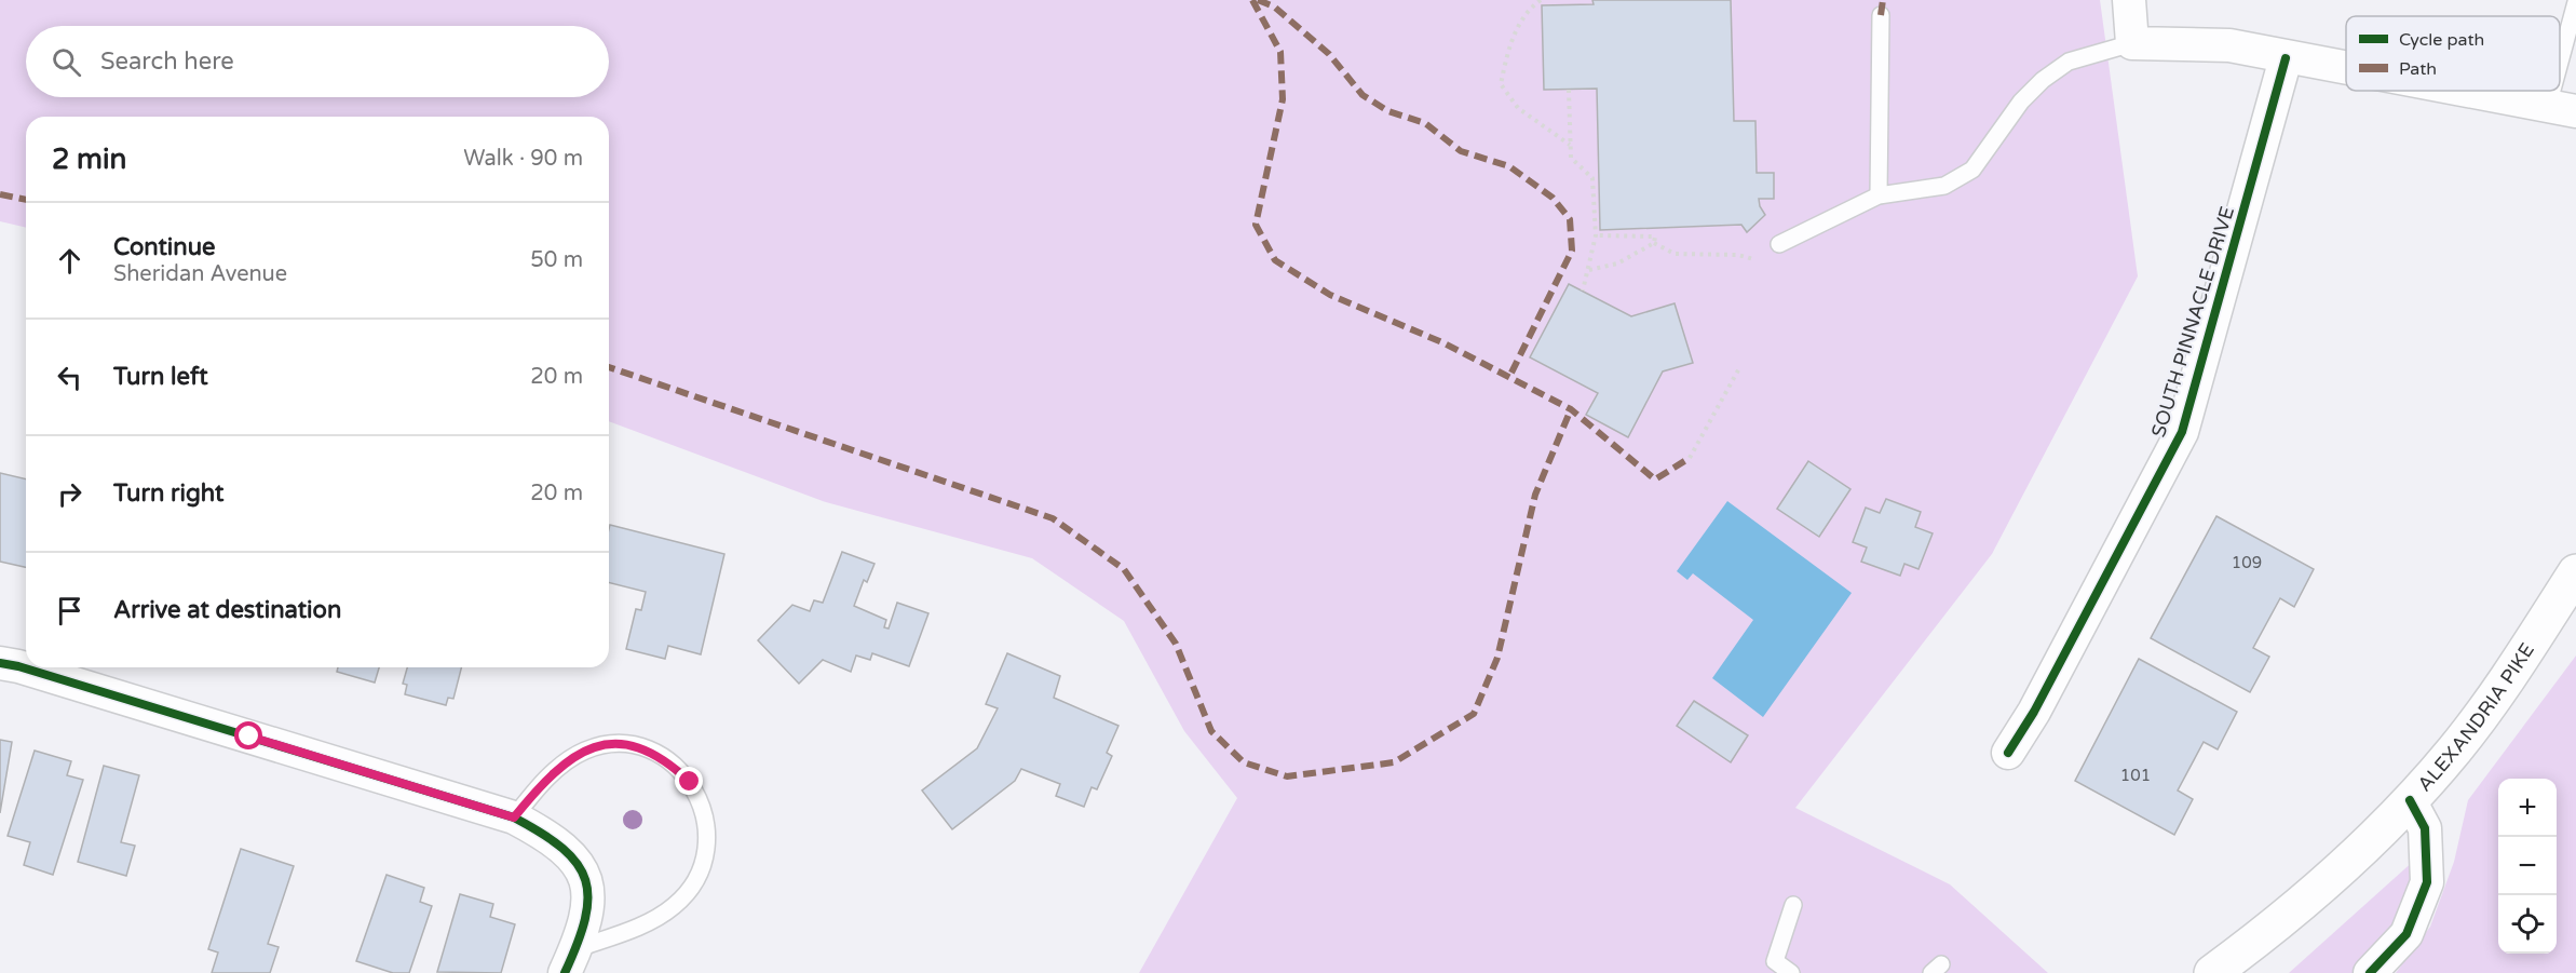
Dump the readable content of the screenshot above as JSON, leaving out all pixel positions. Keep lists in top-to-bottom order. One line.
{"streets":{"main road":["ALEXANDRIA PIKE"],"street":["SOUTH PINNACLE DRIVE"]},"house_numbers":["109","101"],"legend":["Cycle path","Path"],"page":{"search":"Search here","heading":["2 min","Walk · 90 m"],"list":[["Continue","Sheridan Avenue","50 m"],["Turn left","20 m"],["Turn right","20 m"],"Arrive at destination"],"map_buttons":["+","−"]}}
